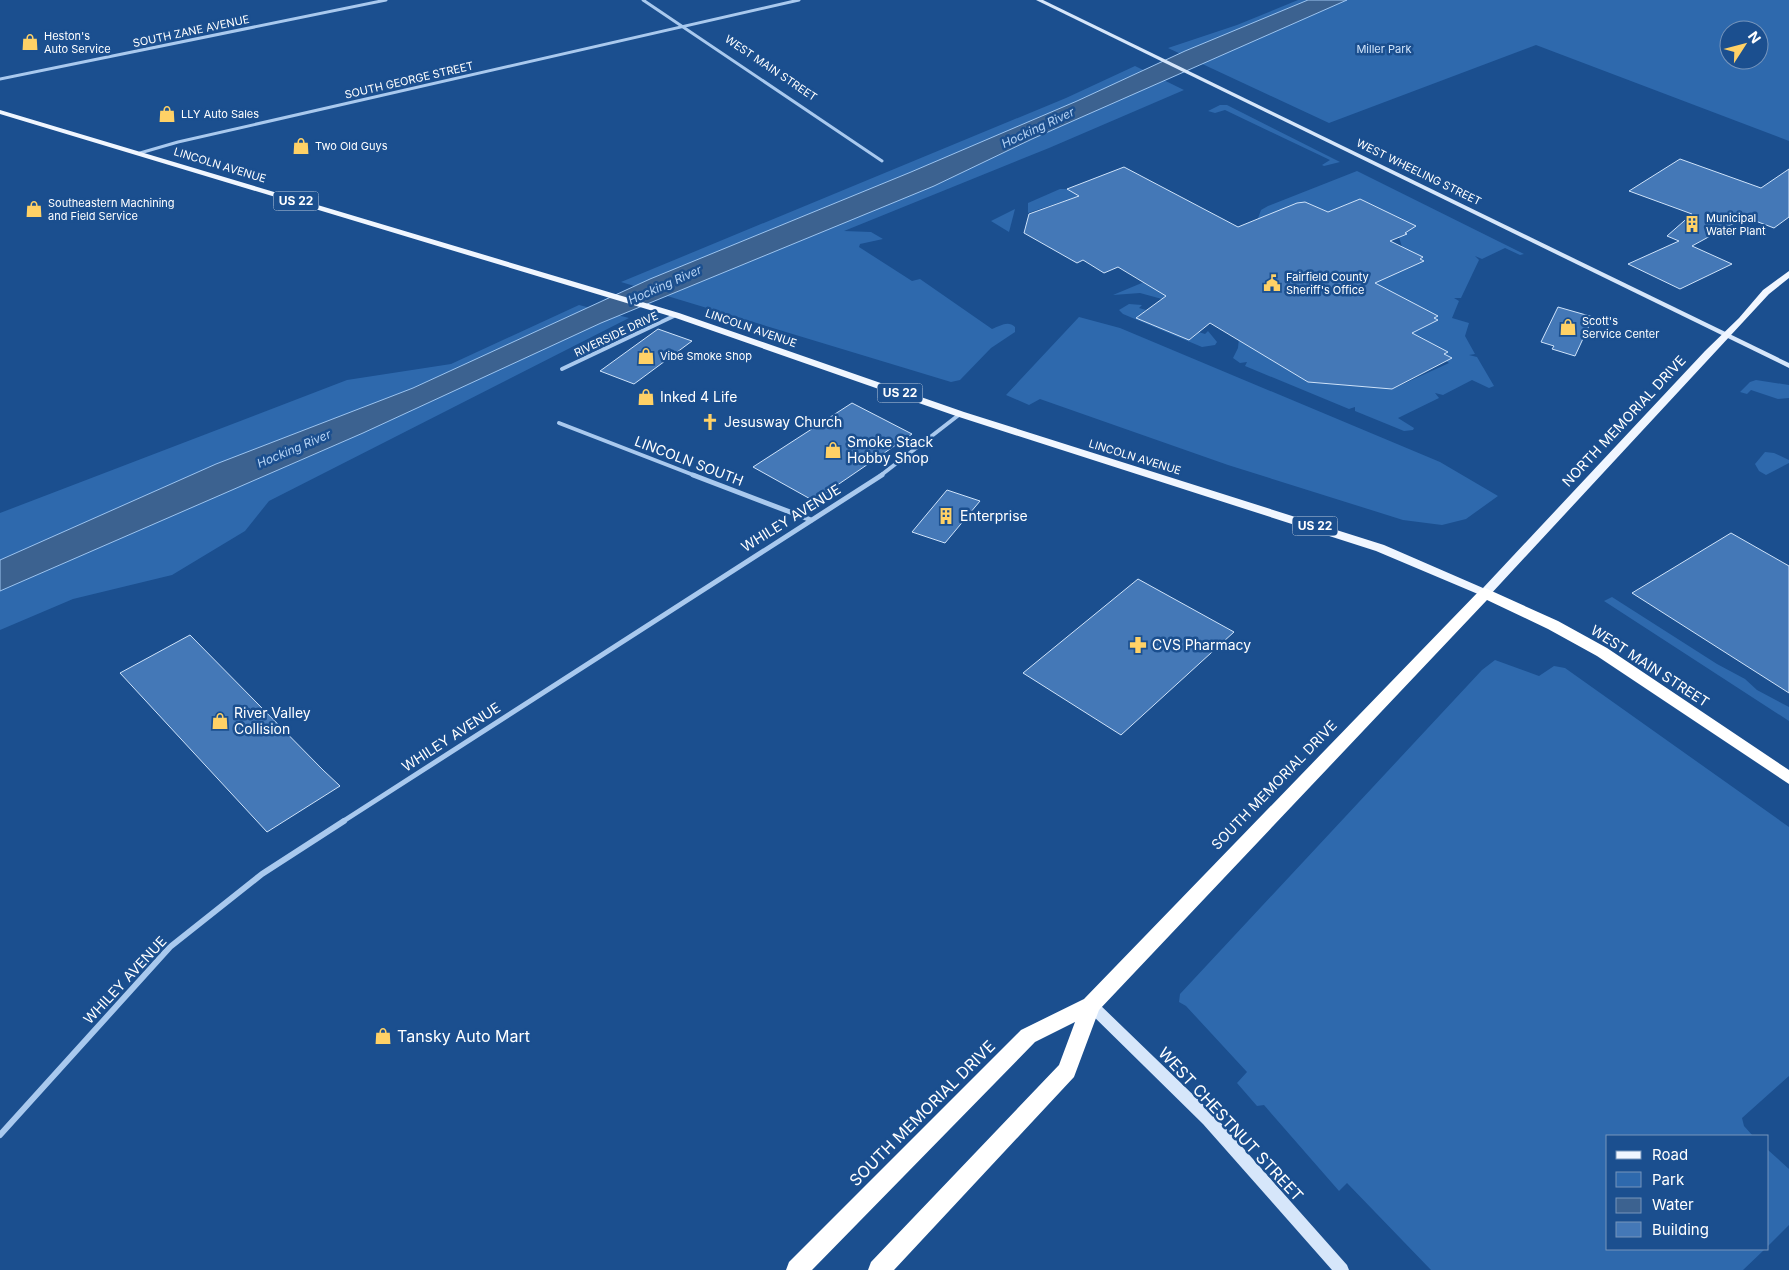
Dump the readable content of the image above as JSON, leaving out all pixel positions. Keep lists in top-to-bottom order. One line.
{"streets":{"highway":["WEST MAIN STREET","US 22","SOUTH MEMORIAL DRIVE"],"main road":["LINCOLN AVENUE","NORTH MEMORIAL DRIVE"],"street":["SOUTH ZANE AVENUE","SOUTH GEORGE STREET","WEST WHEELING STREET","RIVERSIDE DRIVE","LINCOLN SOUTH","WHILEY AVENUE","WEST CHESTNUT STREET"]},"crossings":[["WEST MAIN STREET","SOUTH GEORGE STREET"],["WEST MAIN STREET","LINCOLN AVENUE"],["WEST MAIN STREET","NORTH MEMORIAL DRIVE"],["WEST MAIN STREET","SOUTH MEMORIAL DRIVE"],["SOUTH GEORGE STREET","LINCOLN AVENUE"],["LINCOLN AVENUE","RIVERSIDE DRIVE"],["LINCOLN AVENUE","NORTH MEMORIAL DRIVE"],["LINCOLN AVENUE","WHILEY AVENUE"],["LINCOLN AVENUE","SOUTH MEMORIAL DRIVE"],["WEST WHEELING STREET","NORTH MEMORIAL DRIVE"],["NORTH MEMORIAL DRIVE","SOUTH MEMORIAL DRIVE"],["LINCOLN SOUTH","WHILEY AVENUE"],["SOUTH MEMORIAL DRIVE","WEST CHESTNUT STREET"]],"water":["Hocking River"],"parks":["Miller Park"],"places":{"shop":["Heston's Auto Service","LLY Auto Sales","Two Old Guys","Southeastern Machining and Field Service","Scott's Service Center","Vibe Smoke Shop","Inked 4 Life","Smoke Stack Hobby Shop","River Valley Collision","Tansky Auto Mart"],"building":["Municipal Water Plant","Enterprise"],"public building":["Fairfield County Sheriff's Office"],"church":["Jesusway Church"],"pharmacy":["CVS Pharmacy"]},"legend":["Road","Park","Water","Building"],"north":"top right"}
